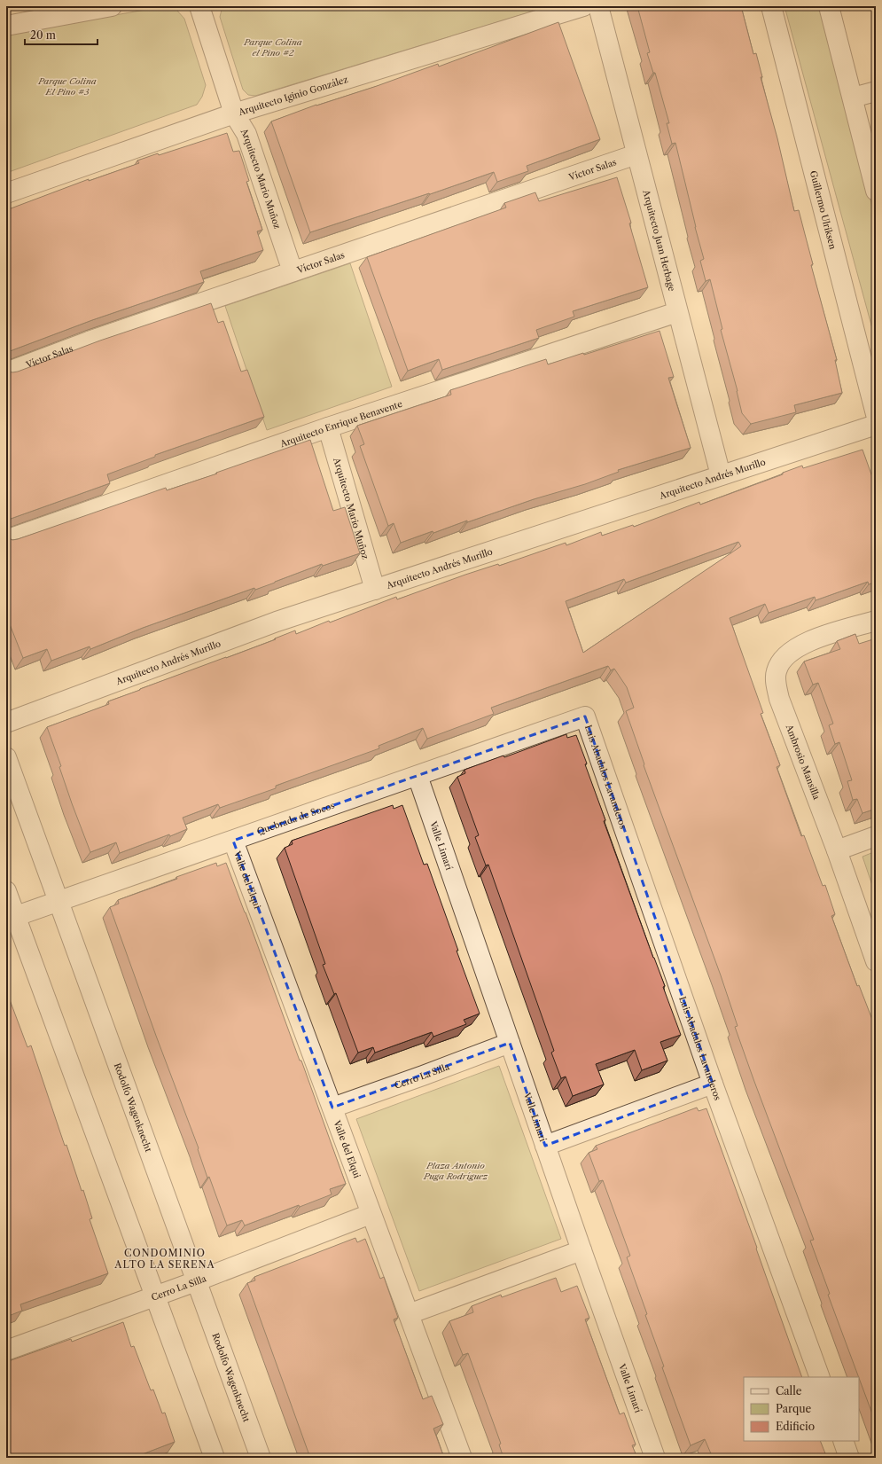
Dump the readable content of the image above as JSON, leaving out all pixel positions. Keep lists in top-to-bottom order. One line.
{"streets":{"street":["Arquitecto Iginio González","Víctor Salas","Arquitecto Mario Muñoz","Guillermo Ulriksen","Arquitecto Juan Herbage","Arquitecto Enrique Benavente","Arquitecto Andrés Murillo","Ambrosio Mansilla","Luis Abadalos Lavanderos","Quebrada de Socos","Valle Limarí","Valle del Elqui","Cerro La Silla","Rodolfo Wagenknecht"]},"crossings":[["Arquitecto Iginio González","Arquitecto Mario Muñoz"],["Víctor Salas","Arquitecto Mario Muñoz"],["Víctor Salas","Arquitecto Juan Herbage"],["Arquitecto Mario Muñoz","Arquitecto Enrique Benavente"],["Arquitecto Mario Muñoz","Arquitecto Andrés Murillo"],["Arquitecto Juan Herbage","Arquitecto Enrique Benavente"],["Arquitecto Juan Herbage","Arquitecto Andrés Murillo"],["Luis Abadalos Lavanderos","Quebrada de Socos"],["Quebrada de Socos","Valle Limarí"],["Quebrada de Socos","Valle del Elqui"],["Quebrada de Socos","Rodolfo Wagenknecht"],["Valle Limarí","Cerro La Silla"],["Valle del Elqui","Cerro La Silla"],["Cerro La Silla","Rodolfo Wagenknecht"]],"districts":["CONDOMINIO ALTO LA SERENA"],"parks":["Parque Colina el Pino #2","Parque Colina El Pino #3","Plaza Antonio Puga Rodríguez"],"legend":["Calle","Parque","Edificio"],"scale_bar":"20 m"}
